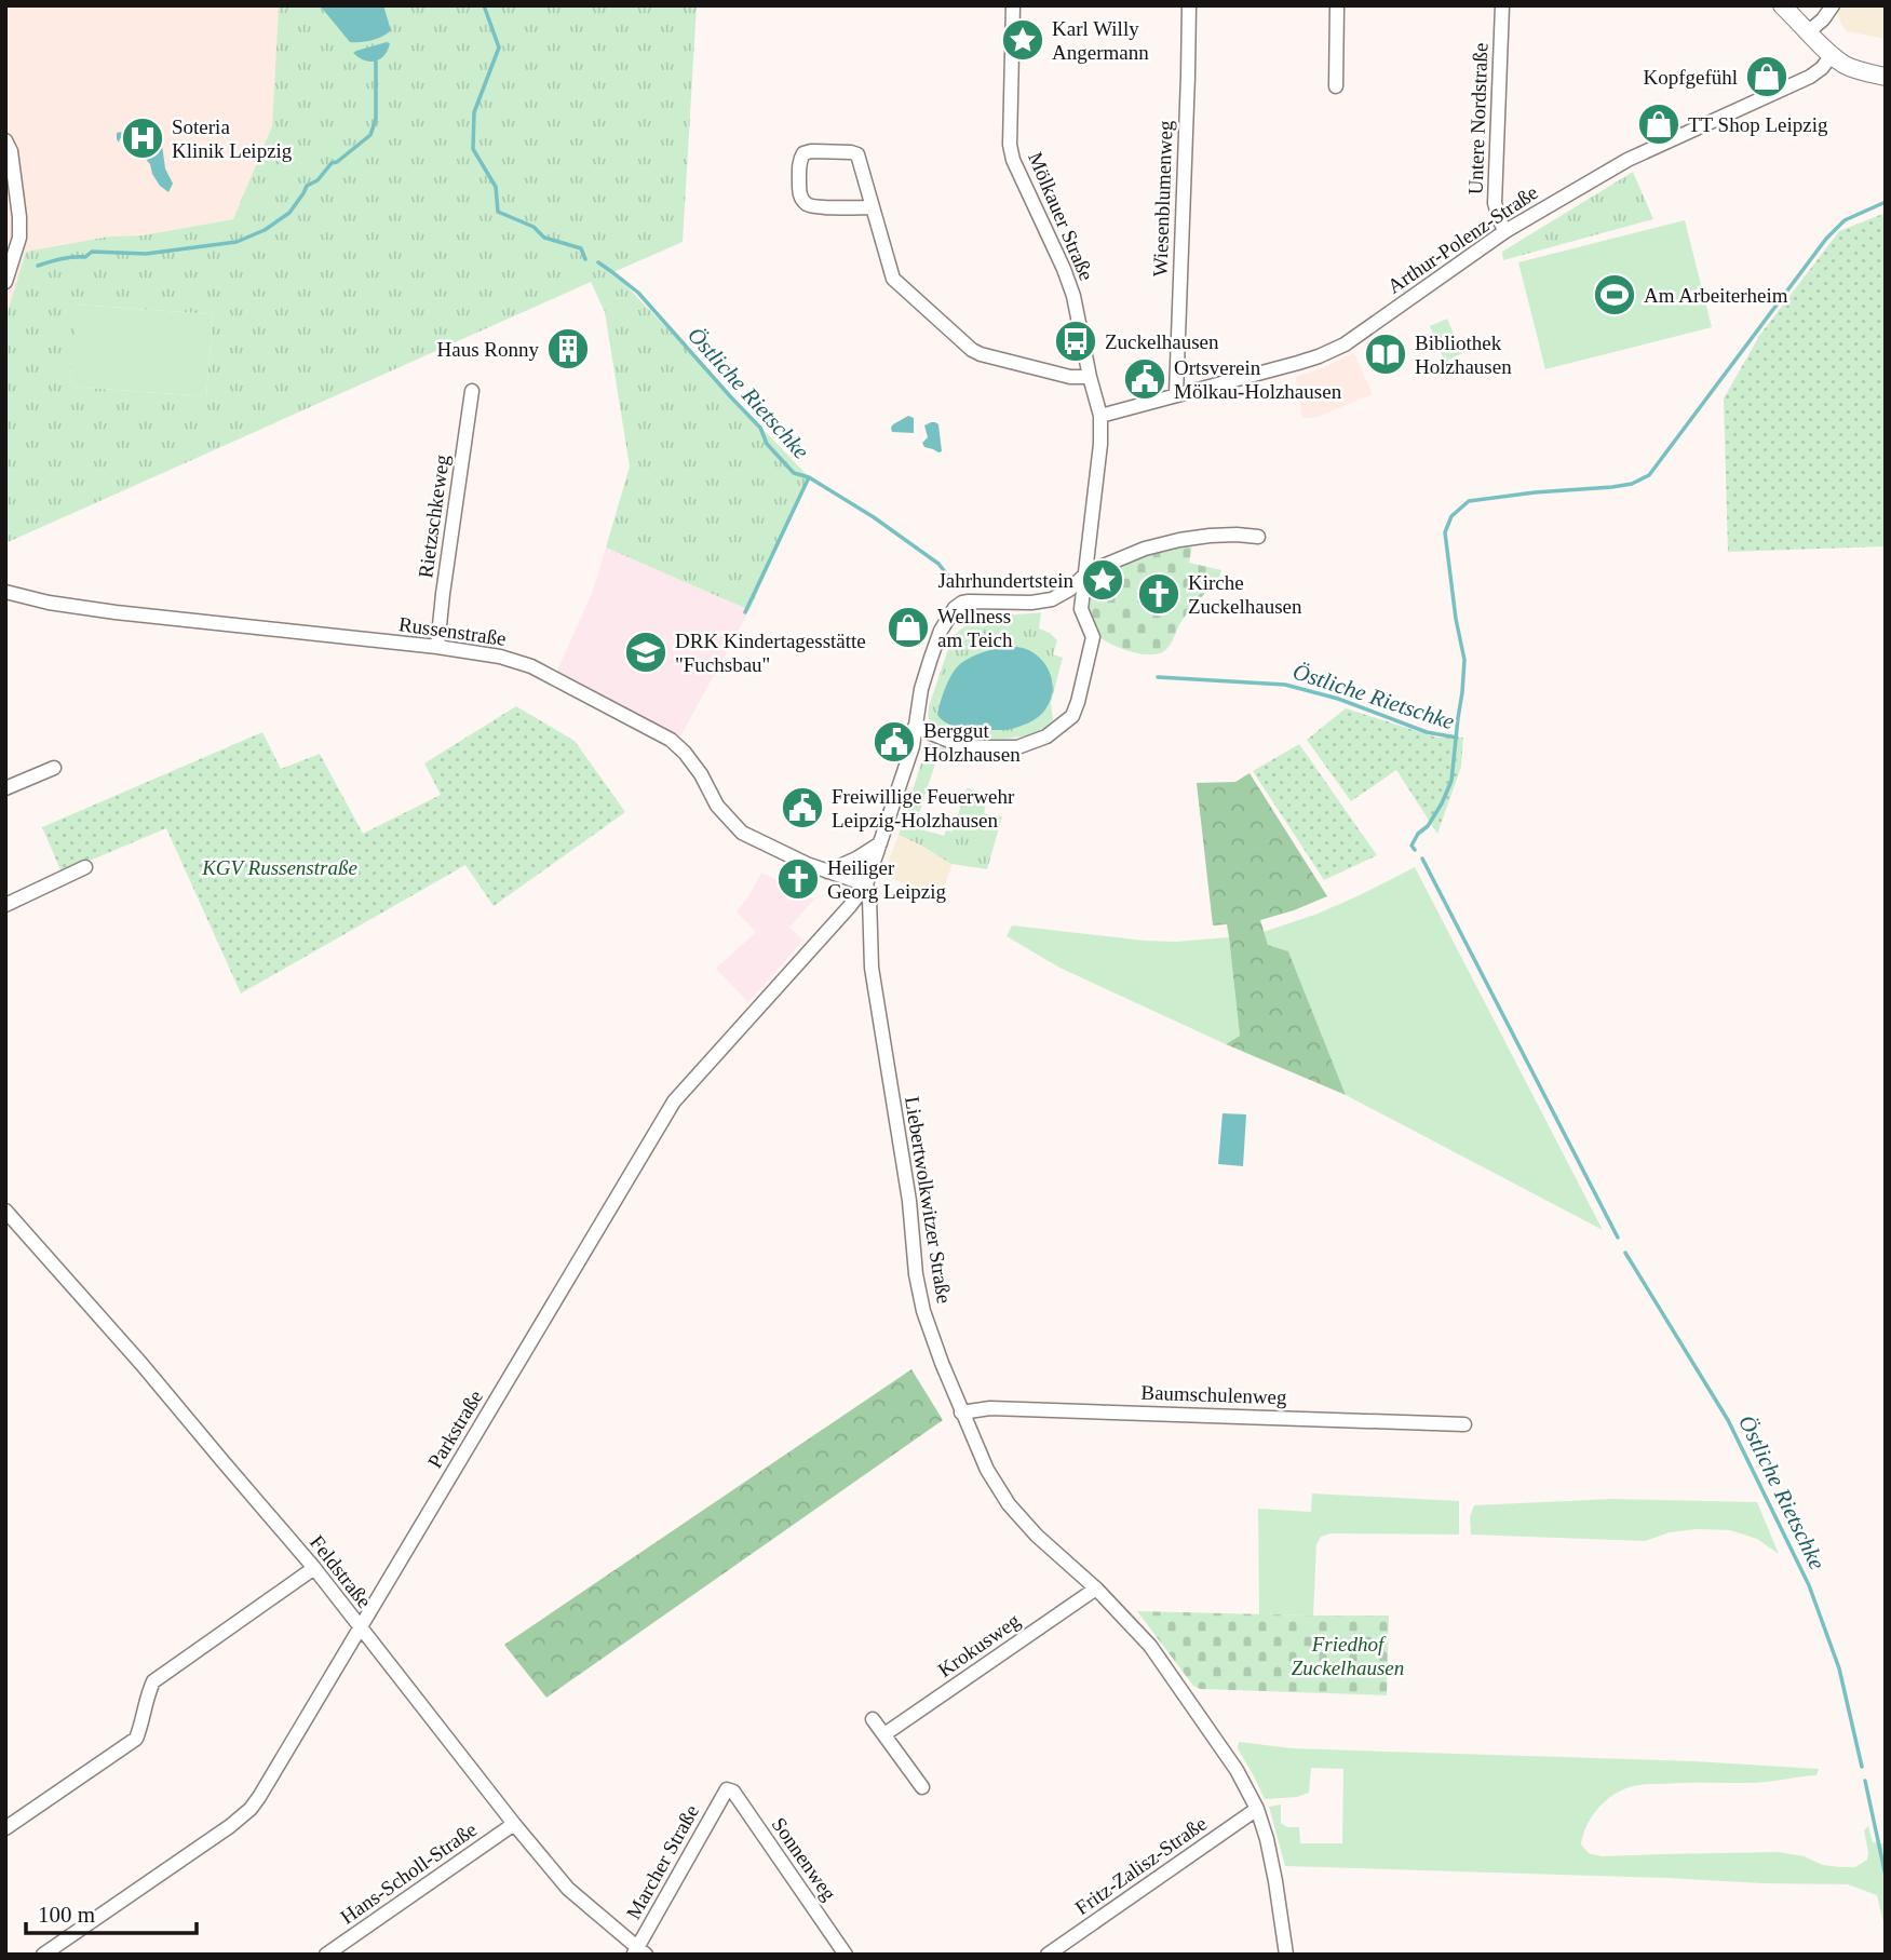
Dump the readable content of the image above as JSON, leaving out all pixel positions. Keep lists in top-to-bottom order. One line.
{"streets":{"street":["Untere Nordstraße","Wiesenblumenweg","Mölkauer Straße","Arthur-Polenz-Straße","Rietzschkeweg","Russenstraße","Liebertwolkwitzer Straße","Baumschulenweg","Parkstraße","Feldstraße","Krokusweg","Sonnenweg","Marcher Straße","Fritz-Zalisz-Straße","Hans-Scholl-Straße"]},"crossings":[["Untere Nordstraße","Arthur-Polenz-Straße"],["Wiesenblumenweg","Arthur-Polenz-Straße"],["Mölkauer Straße","Arthur-Polenz-Straße"],["Rietzschkeweg","Russenstraße"],["Russenstraße","Liebertwolkwitzer Straße"],["Russenstraße","Parkstraße"],["Liebertwolkwitzer Straße","Baumschulenweg"],["Liebertwolkwitzer Straße","Parkstraße"],["Liebertwolkwitzer Straße","Krokusweg"],["Liebertwolkwitzer Straße","Fritz-Zalisz-Straße"],["Parkstraße","Feldstraße"],["Feldstraße","Marcher Straße"],["Feldstraße","Hans-Scholl-Straße"],["Sonnenweg","Marcher Straße"]],"water":["Östliche Rietschke"],"parks":["KGV Russenstraße","Friedhof Zuckelhausen"],"places":{"place":["Karl Willy Angermann","Jahrhundertstein"],"shop":["Kopfgefühl","TT Shop Leipzig","Wellness am Teich"],"hospital":["Soteria Klinik Leipzig"],"sports":["Am Arbeiterheim"],"bus stop":["Zuckelhausen"],"building":["Haus Ronny"],"library":["Bibliothek Holzhausen"],"public building":["Ortsverein Mölkau-Holzhausen","Berggut Holzhausen","Freiwillige Feuerwehr Leipzig-Holzhausen"],"church":["Kirche Zuckelhausen","Heiliger Georg Leipzig"],"school or university":["DRK Kindertagesstätte \"Fuchsbau\""]},"scale_bar":"100 m"}
